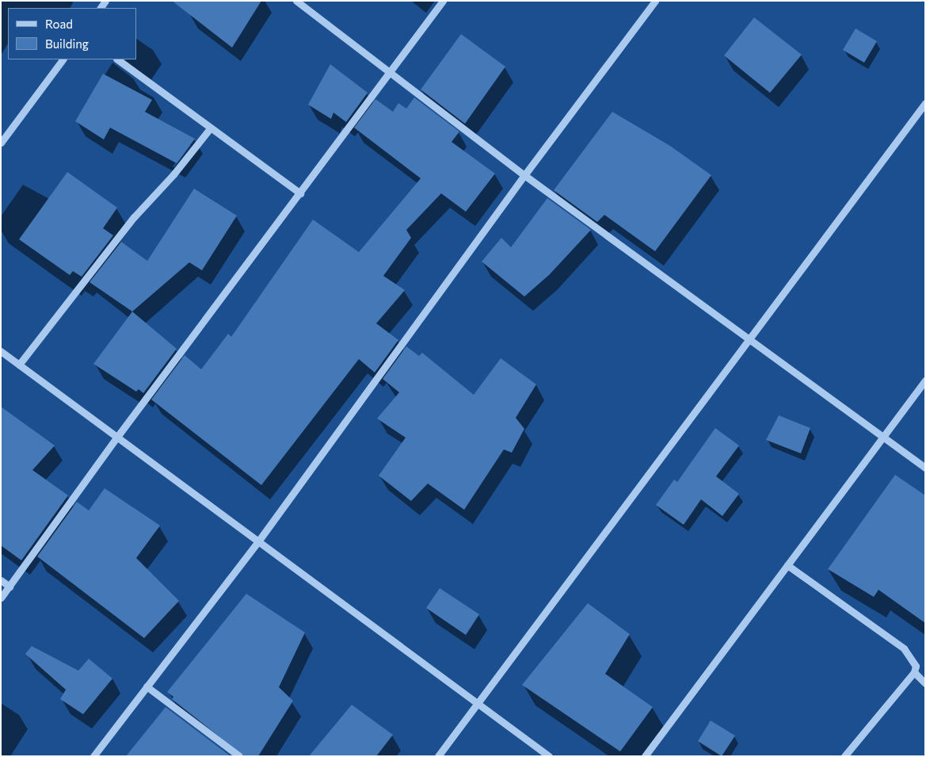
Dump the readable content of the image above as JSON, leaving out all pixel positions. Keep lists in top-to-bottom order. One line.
{"legend":["Road","Building"]}
